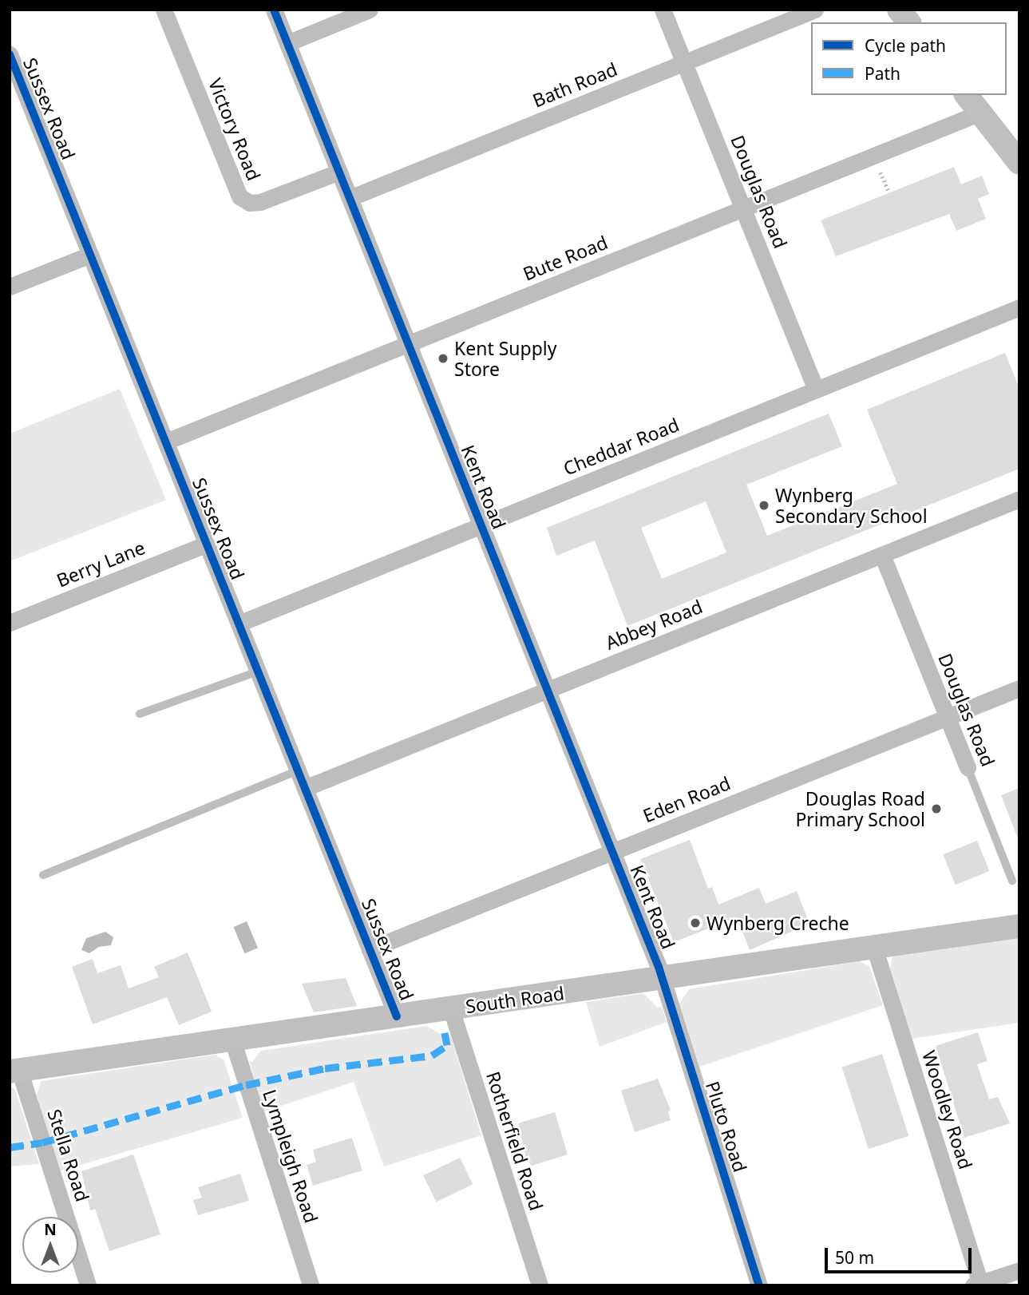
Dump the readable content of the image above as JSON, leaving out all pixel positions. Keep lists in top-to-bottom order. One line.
{"streets":{"street":["Bath Road","Sussex Road","Victory Road","Douglas Road","Bute Road","Cheddar Road","Kent Road","Berry Lane","Abbey Road","Eden Road","South Road","Woodley Road","Pluto Road","Rotherfield Road","Stella Road","Lympleigh Road"]},"crossings":[["Bath Road","Douglas Road"],["Bath Road","Kent Road"],["Sussex Road","Bute Road"],["Sussex Road","Cheddar Road"],["Sussex Road","Berry Lane"],["Sussex Road","Abbey Road"],["Sussex Road","Eden Road"],["Sussex Road","South Road"],["Victory Road","Kent Road"],["Douglas Road","Bute Road"],["Douglas Road","Cheddar Road"],["Douglas Road","Abbey Road"],["Douglas Road","Eden Road"],["Bute Road","Kent Road"],["Cheddar Road","Kent Road"],["Kent Road","Abbey Road"],["Kent Road","Eden Road"],["Kent Road","South Road"],["Kent Road","Pluto Road"],["South Road","Woodley Road"],["South Road","Pluto Road"],["South Road","Rotherfield Road"],["South Road","Stella Road"],["South Road","Lympleigh Road"]],"places":["Kent Supply Store","Wynberg Secondary School","Douglas Road Primary School","Wynberg Creche"],"legend":["Cycle path","Path"],"scale_bar":"50 m","north":"top"}
